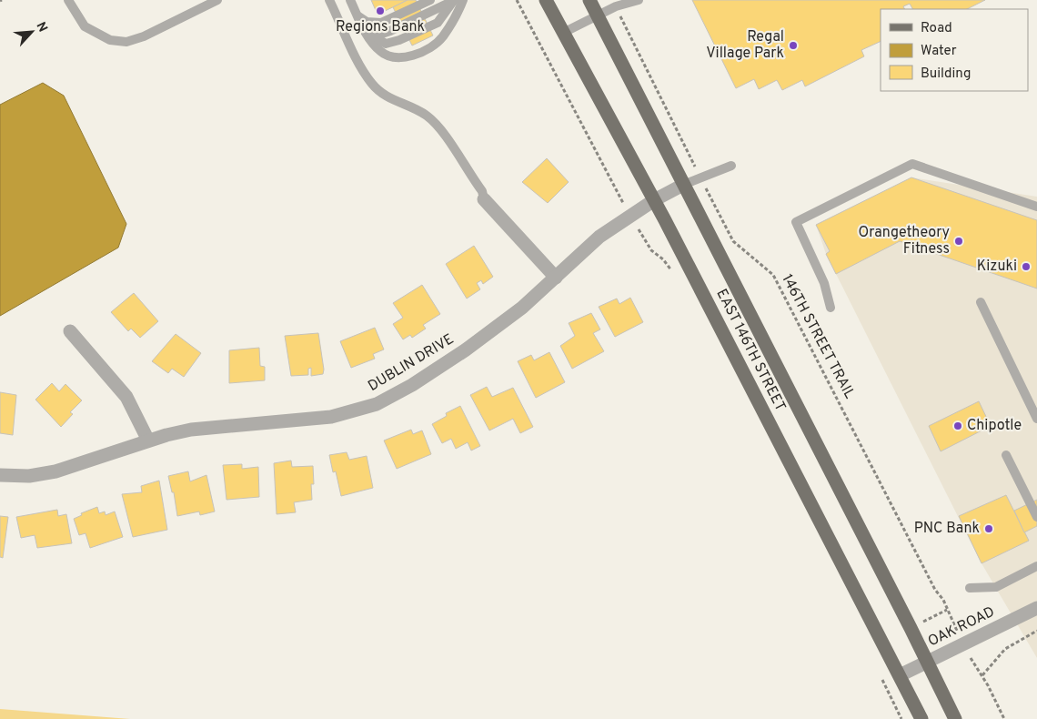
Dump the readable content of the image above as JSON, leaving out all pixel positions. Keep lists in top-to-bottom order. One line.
{"streets":{"main road":["EAST 146TH STREET"],"street":["DUBLIN DRIVE","OAK ROAD"],"path":["146TH STREET TRAIL"]},"crossings":[["EAST 146TH STREET","DUBLIN DRIVE"],["EAST 146TH STREET","OAK ROAD"]],"places":["Regions Bank","Regal Village Park","Orangetheory Fitness","Kizuki","Chipotle","PNC Bank"],"legend":["Road","Water","Building"],"north":"top right"}
